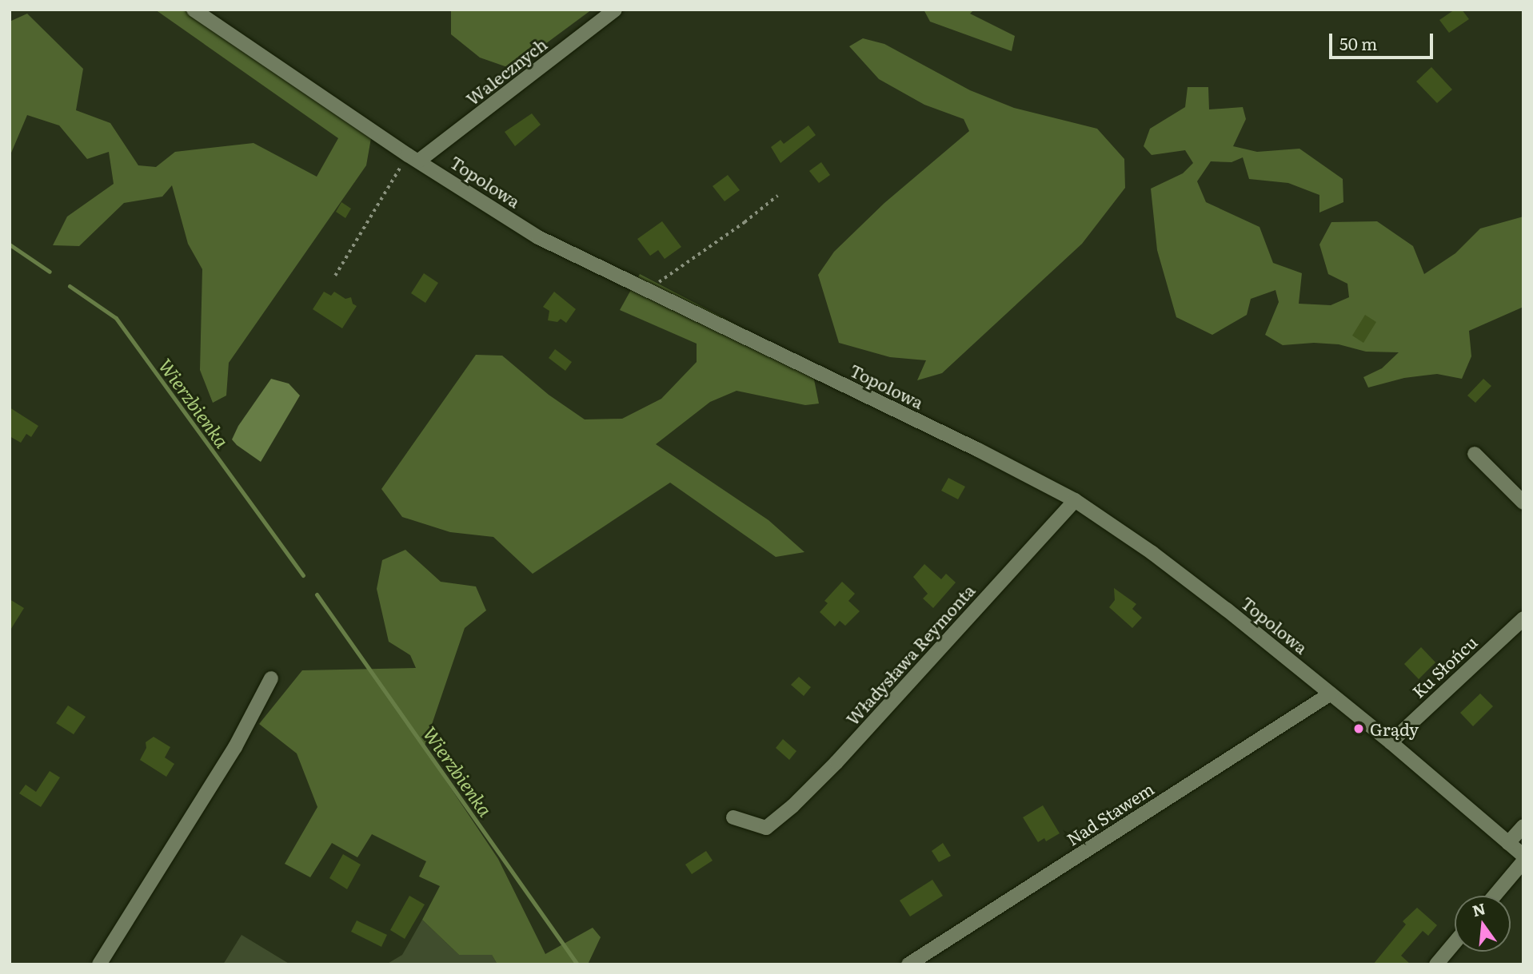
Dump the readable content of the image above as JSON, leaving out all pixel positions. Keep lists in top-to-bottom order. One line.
{"streets":{"street":["Walecznych","Topolowa","Władysława Reymonta","Ku Słońcu","Nad Stawem"]},"crossings":[["Walecznych","Topolowa"],["Topolowa","Władysława Reymonta"],["Topolowa","Ku Słońcu"],["Topolowa","Nad Stawem"]],"water":["Wierzbienka"],"places":["Grądy"],"scale_bar":"50 m","north":"top"}
